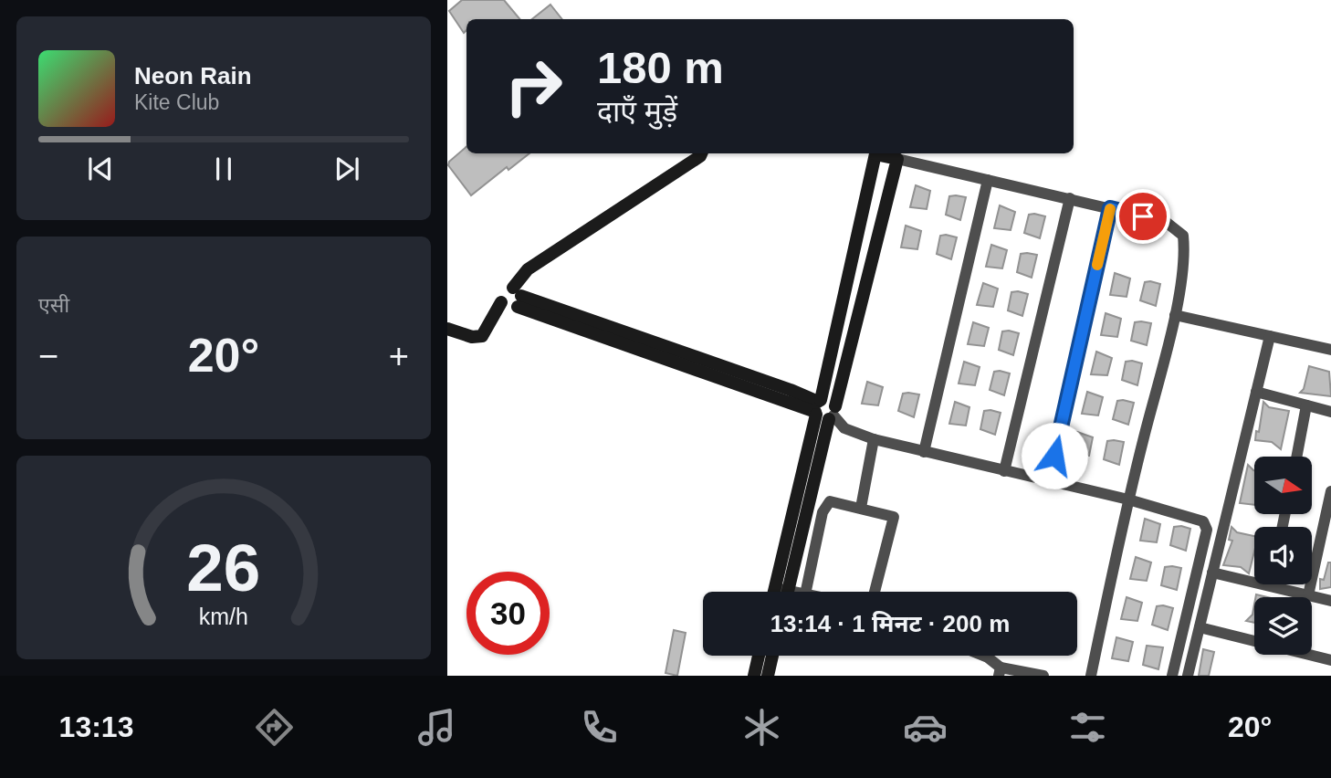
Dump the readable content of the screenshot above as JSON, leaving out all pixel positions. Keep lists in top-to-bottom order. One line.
{"north":"right","page":{"turn":["180 m","दाएँ मुड़ें"],"song":["Neon Rain","Kite Club"],"tile":"एसी","heat":["−","20°","+"],"limit":"30","trip":"13:14 · 1 मिनट · 200 m","tabs":["13:13","20°"],"gauge":["26","km/h"]}}
